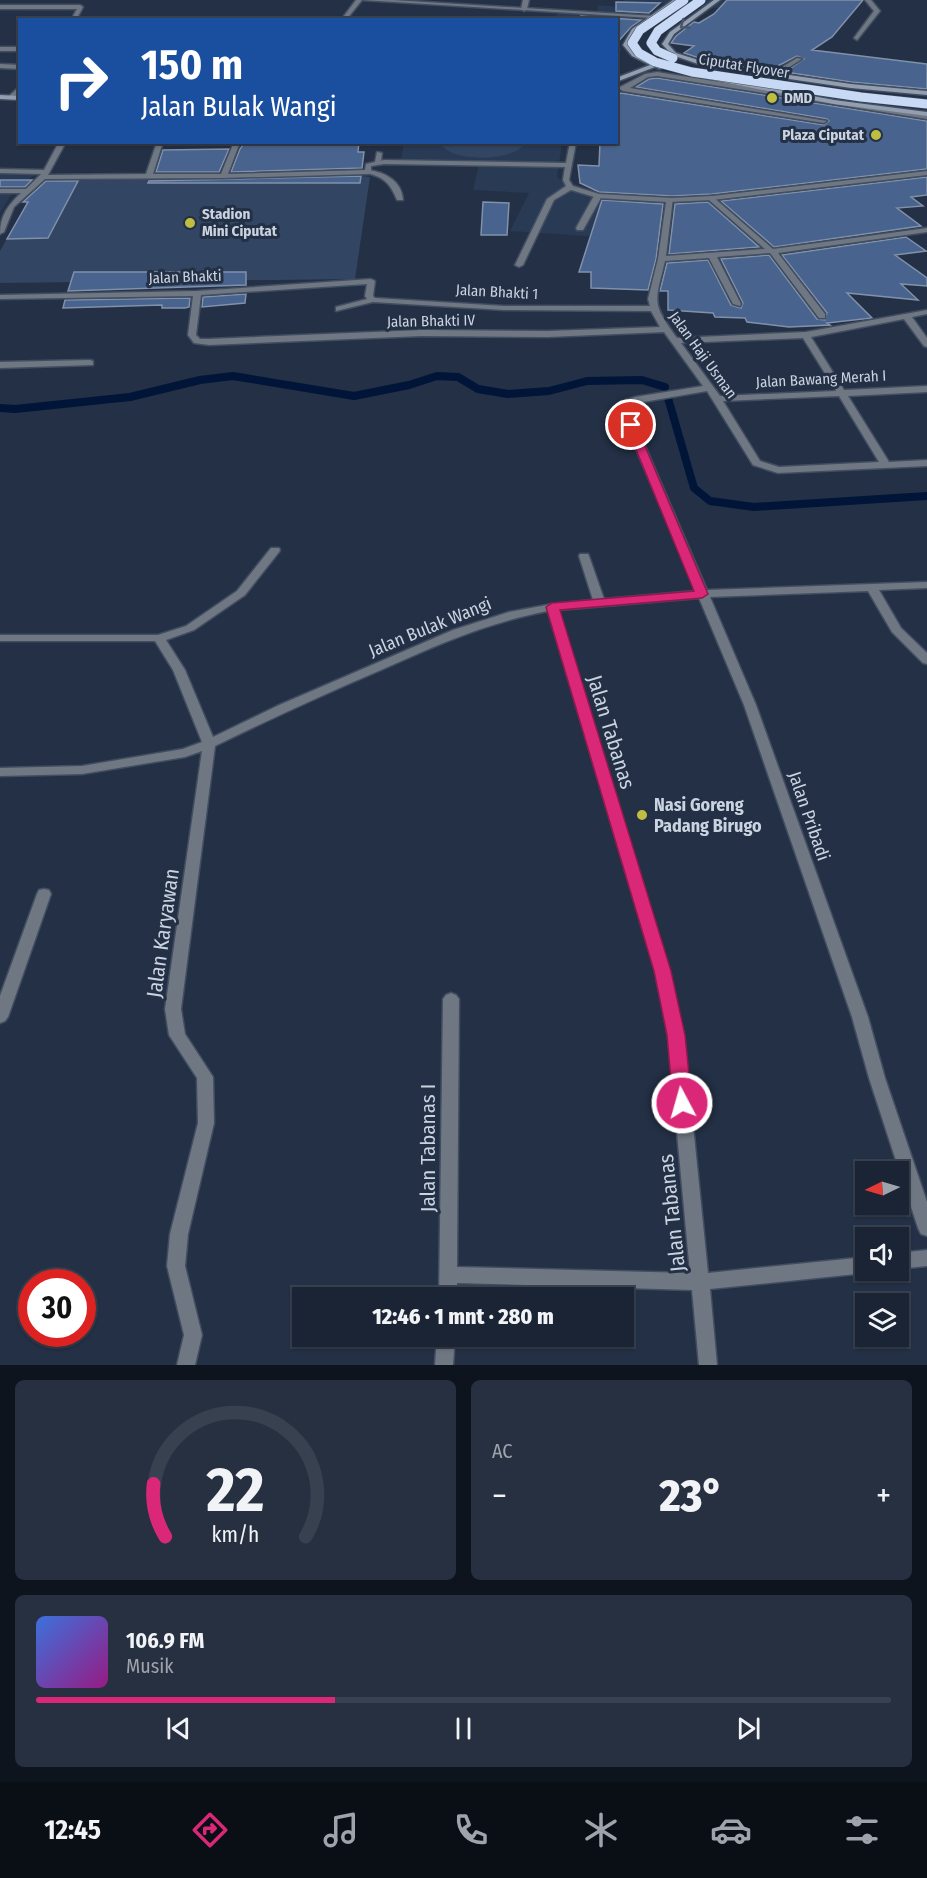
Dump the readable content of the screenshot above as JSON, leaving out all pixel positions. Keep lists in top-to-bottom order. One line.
{"streets":{"highway":["Ciputat Flyover"],"street":["Jalan Bhakti","Jalan Bhakti 1","Jalan Bhakti IV","Jalan Haji Usman","Jalan Bawang Merah I","Jalan Bulak Wangi","Jalan Tabanas","Jalan Pribadi","Jalan Karyawan","Jalan Tabanas I"]},"crossings":[["Jalan Bhakti","Jalan Bhakti 1"],["Jalan Bhakti","Jalan Bhakti IV"],["Jalan Bhakti 1","Jalan Haji Usman"],["Jalan Bhakti IV","Jalan Haji Usman"],["Jalan Haji Usman","Jalan Bawang Merah I"],["Jalan Bulak Wangi","Jalan Tabanas"],["Jalan Bulak Wangi","Jalan Pribadi"],["Jalan Bulak Wangi","Jalan Karyawan"]],"places":["DMD","Plaza Ciputat","Stadion Mini Ciputat","Nasi Goreng Padang Birugo"],"north":"left","page":{"turn":["150 m","Jalan Bulak Wangi"],"limit":"30","trip":"12:46 · 1 mnt · 280 m","tile":"AC","heat":["−","23°","+"],"song":["106.9 FM","Musik"],"tabs":"12:45","gauge":["22","km/h"]}}
